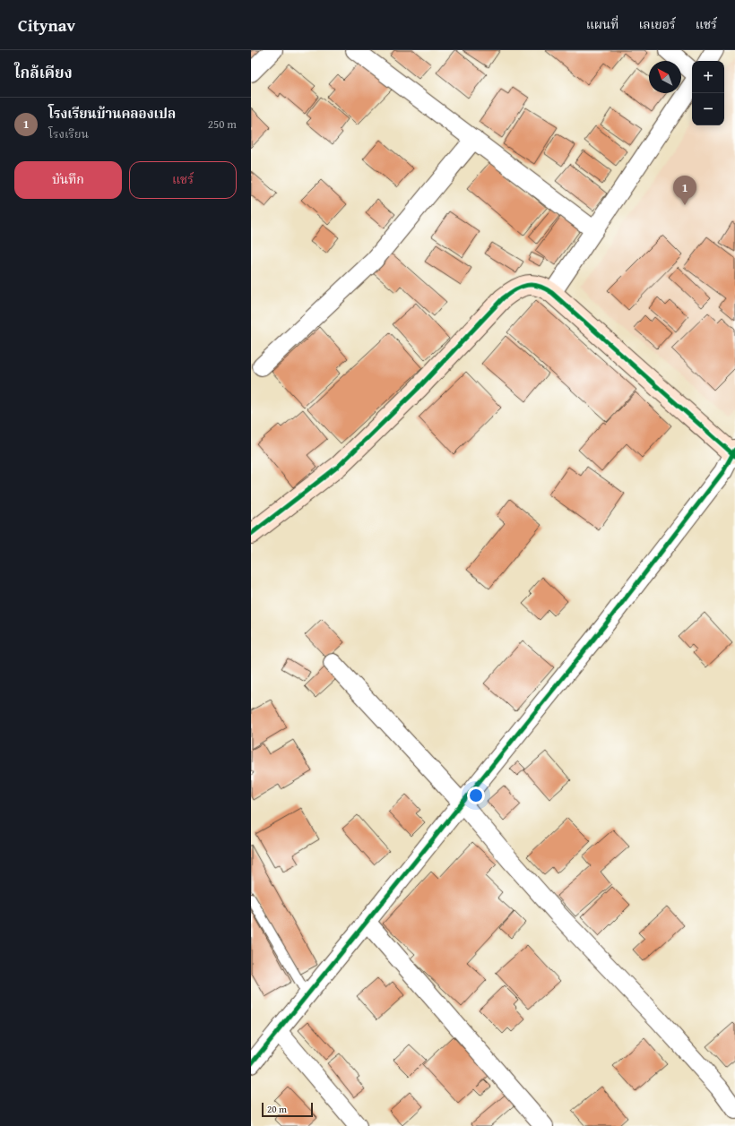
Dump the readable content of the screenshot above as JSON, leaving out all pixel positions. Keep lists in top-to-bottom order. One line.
{"scale_bar":"20 m","north":"top left","page":{"header":"Citynav","nav":["แผนที่","เลเยอร์","แชร์"],"heading":"ใกล้เคียง","map_buttons":["+","−"],"list":[{"mark":"1","name":"โรงเรียนบ้านคลองเปล","note":"โรงเรียน","value":"250 m"}],"buttons":["บันทึก","แชร์"],"pins":"1","scale":"20 m"}}
